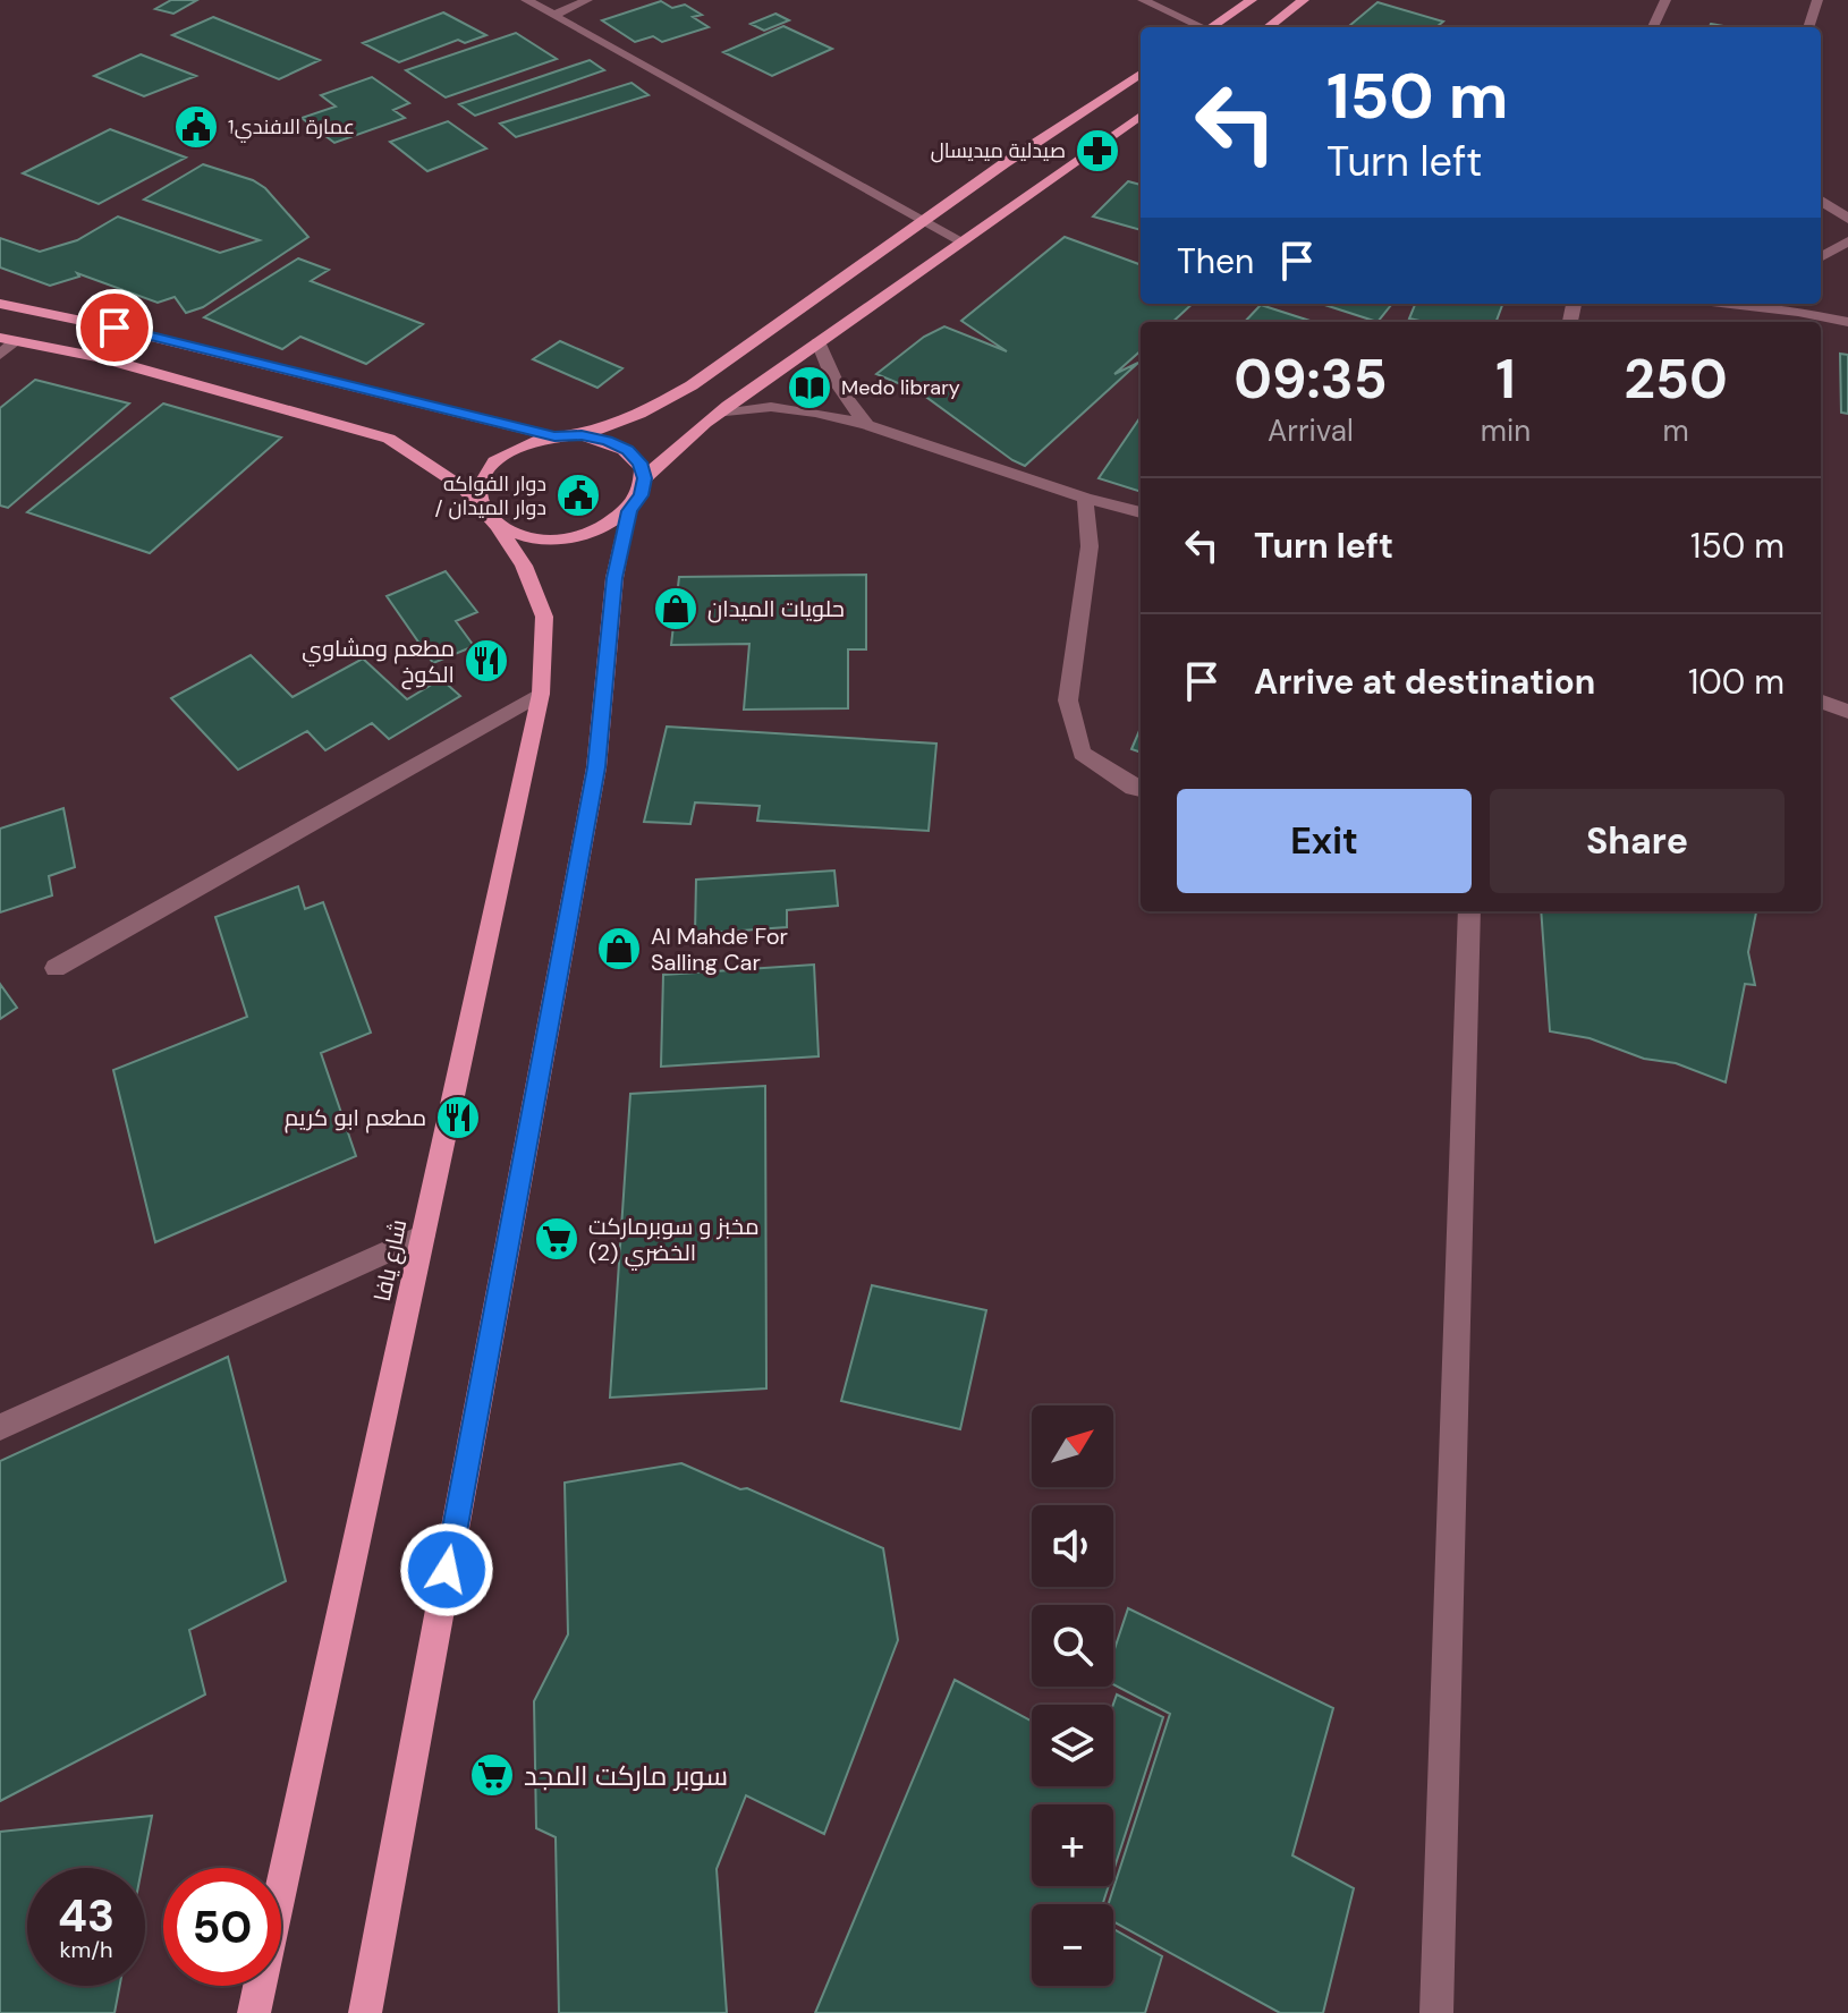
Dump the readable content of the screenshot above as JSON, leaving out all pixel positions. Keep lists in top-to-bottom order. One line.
{"streets":{"main road":["شارع يافا"]},"places":{"public building":["عمارة الافندي1","دوار الفواكه / دوار الميدان"],"pharmacy":["صيدلية ميديسال"],"library":["Medo library"],"shop":["حلويات الميدان","Al Mahde For Salling Car"],"restaurant":["مطعم ومشاوي الكوخ","مطعم ابو كريم"],"supermarket":["مخبز و سوبرماركت الخضري (2)","سوبر ماركت المجد"]},"north":"top right","page":{"turn":["150 m","Turn left"],"then":"Then","eta":["09:35","Arrival","1","min","250","m"],"list":[{"name":"Turn left","value":"150 m"},{"name":"Arrive at destination","value":"100 m"}],"buttons":["Exit","Share"],"map_buttons":["+","−"],"speed":"43 km/h","limit":"50"}}
